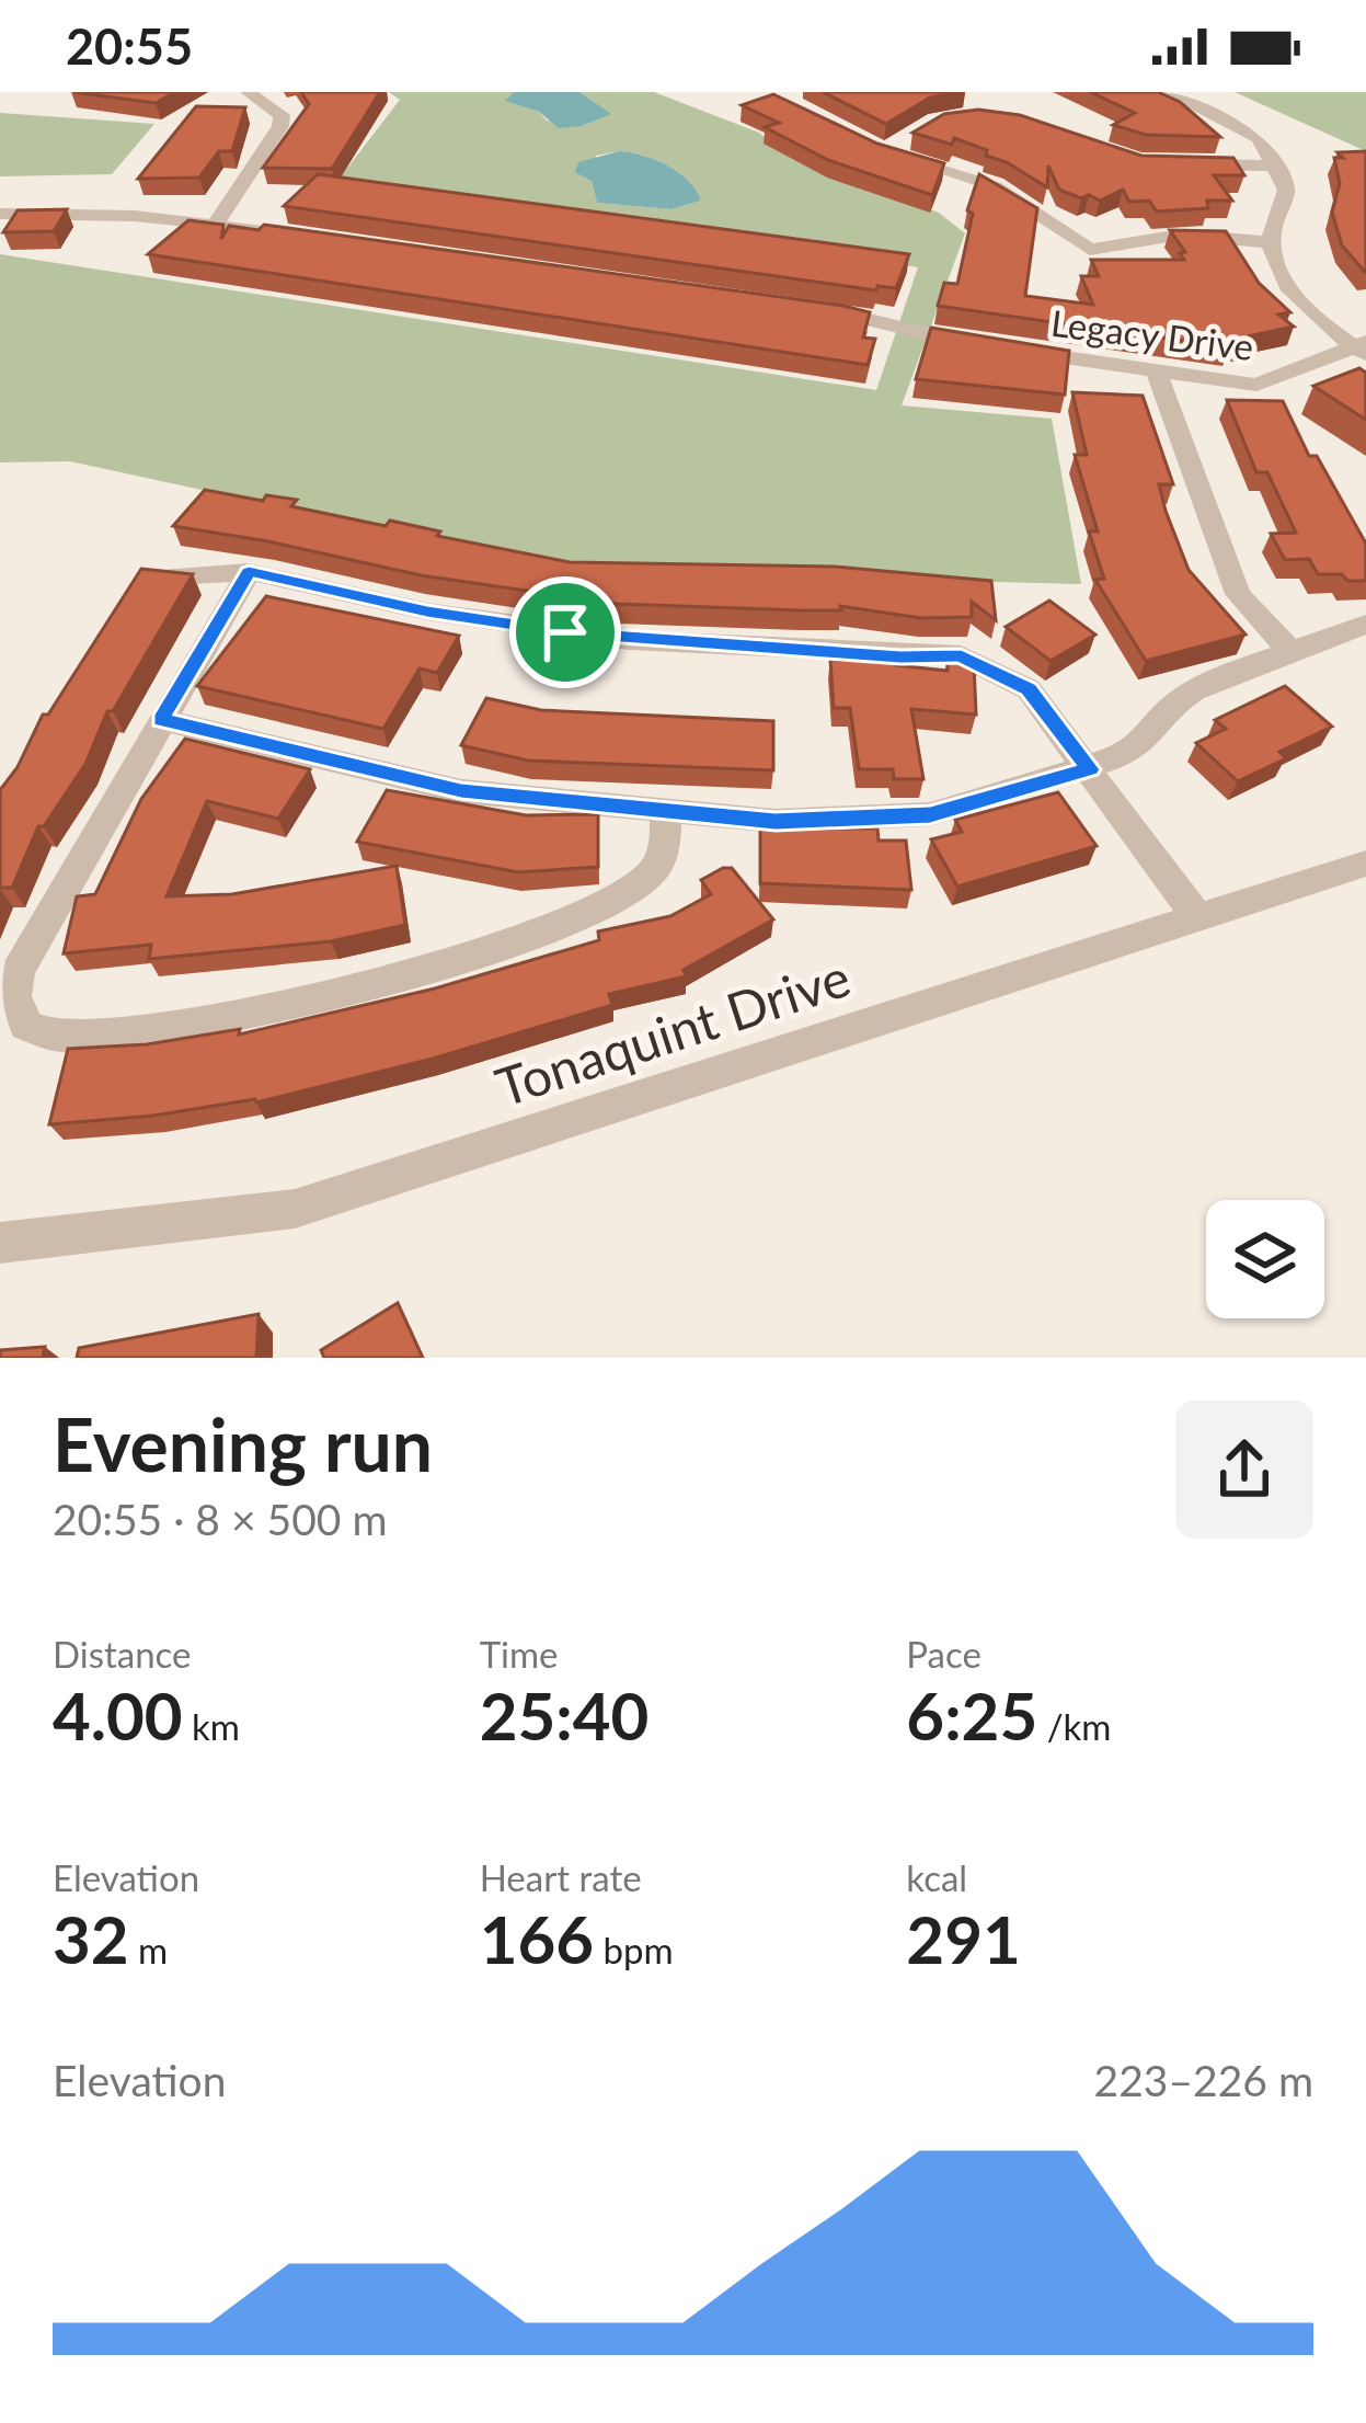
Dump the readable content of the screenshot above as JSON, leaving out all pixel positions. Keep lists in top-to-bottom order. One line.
{"streets":{"street":["Legacy Drive","Tonaquint Drive"]},"page":{"status":"20:55","heading":["Evening run","20:55 · 8 × 500 m"],"stats":[["Distance","4.00 km"],["Time","25:40"],["Pace","6:25 /km"],["Elevation","32 m"],["Heart rate","166 bpm"],["kcal","291"]],"chart":["Elevation","223–226 m"]}}
